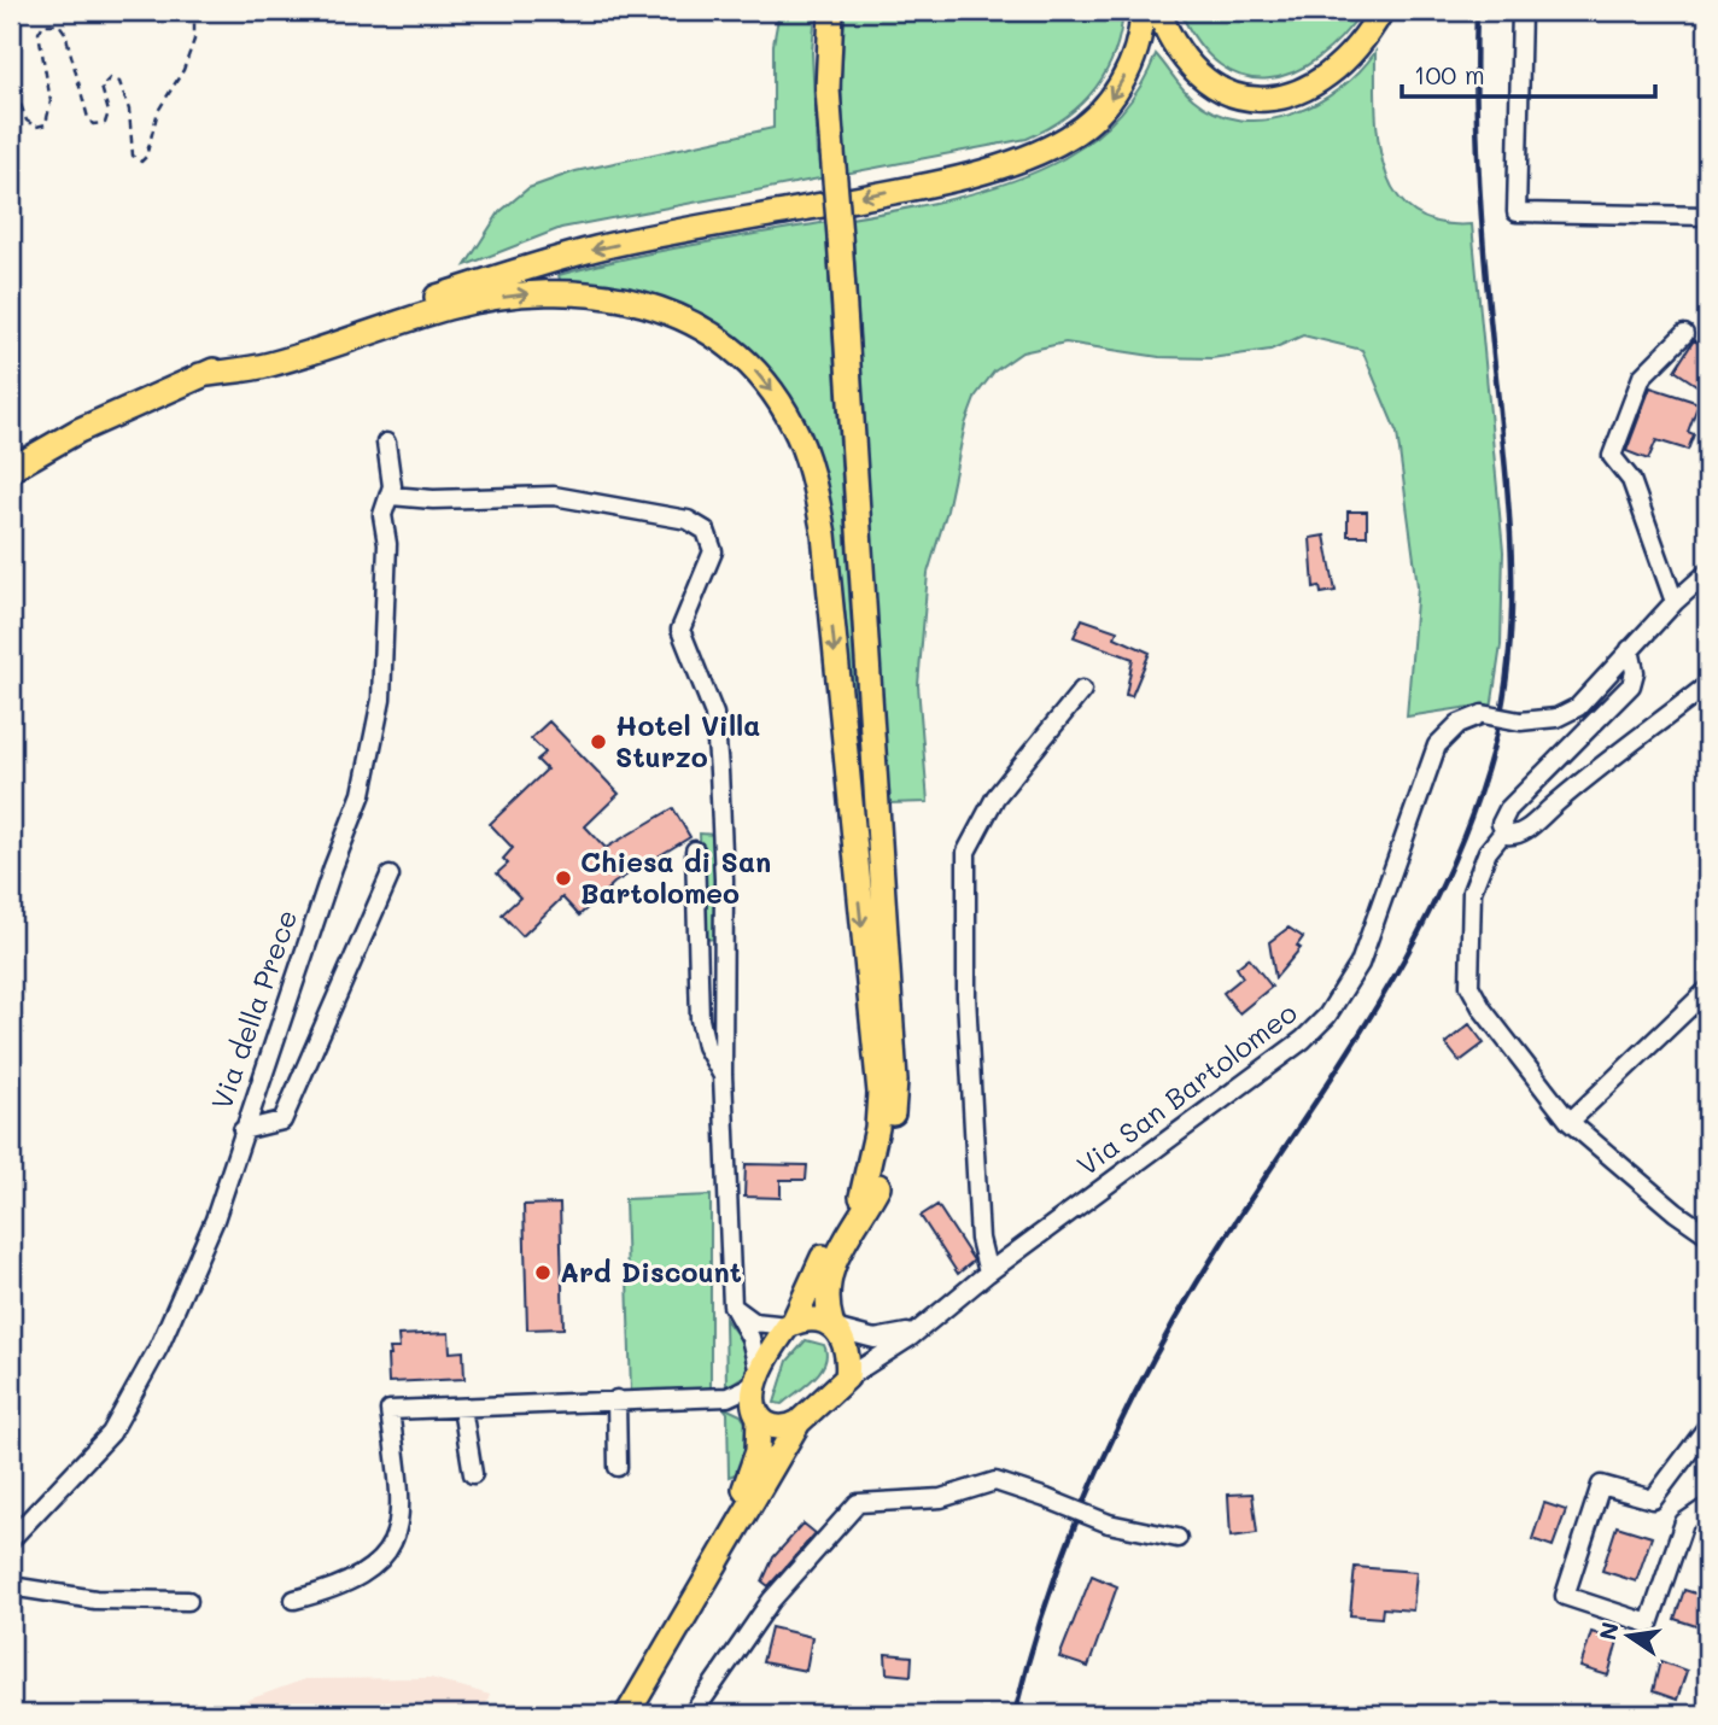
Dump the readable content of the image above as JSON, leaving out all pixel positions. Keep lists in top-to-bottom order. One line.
{"streets":{"street":["Via della Prece","Via San Bartolomeo"]},"places":["Hotel Villa Sturzo","Chiesa di San Bartolomeo","Ard Discount"],"scale_bar":"100 m","north":"left"}
